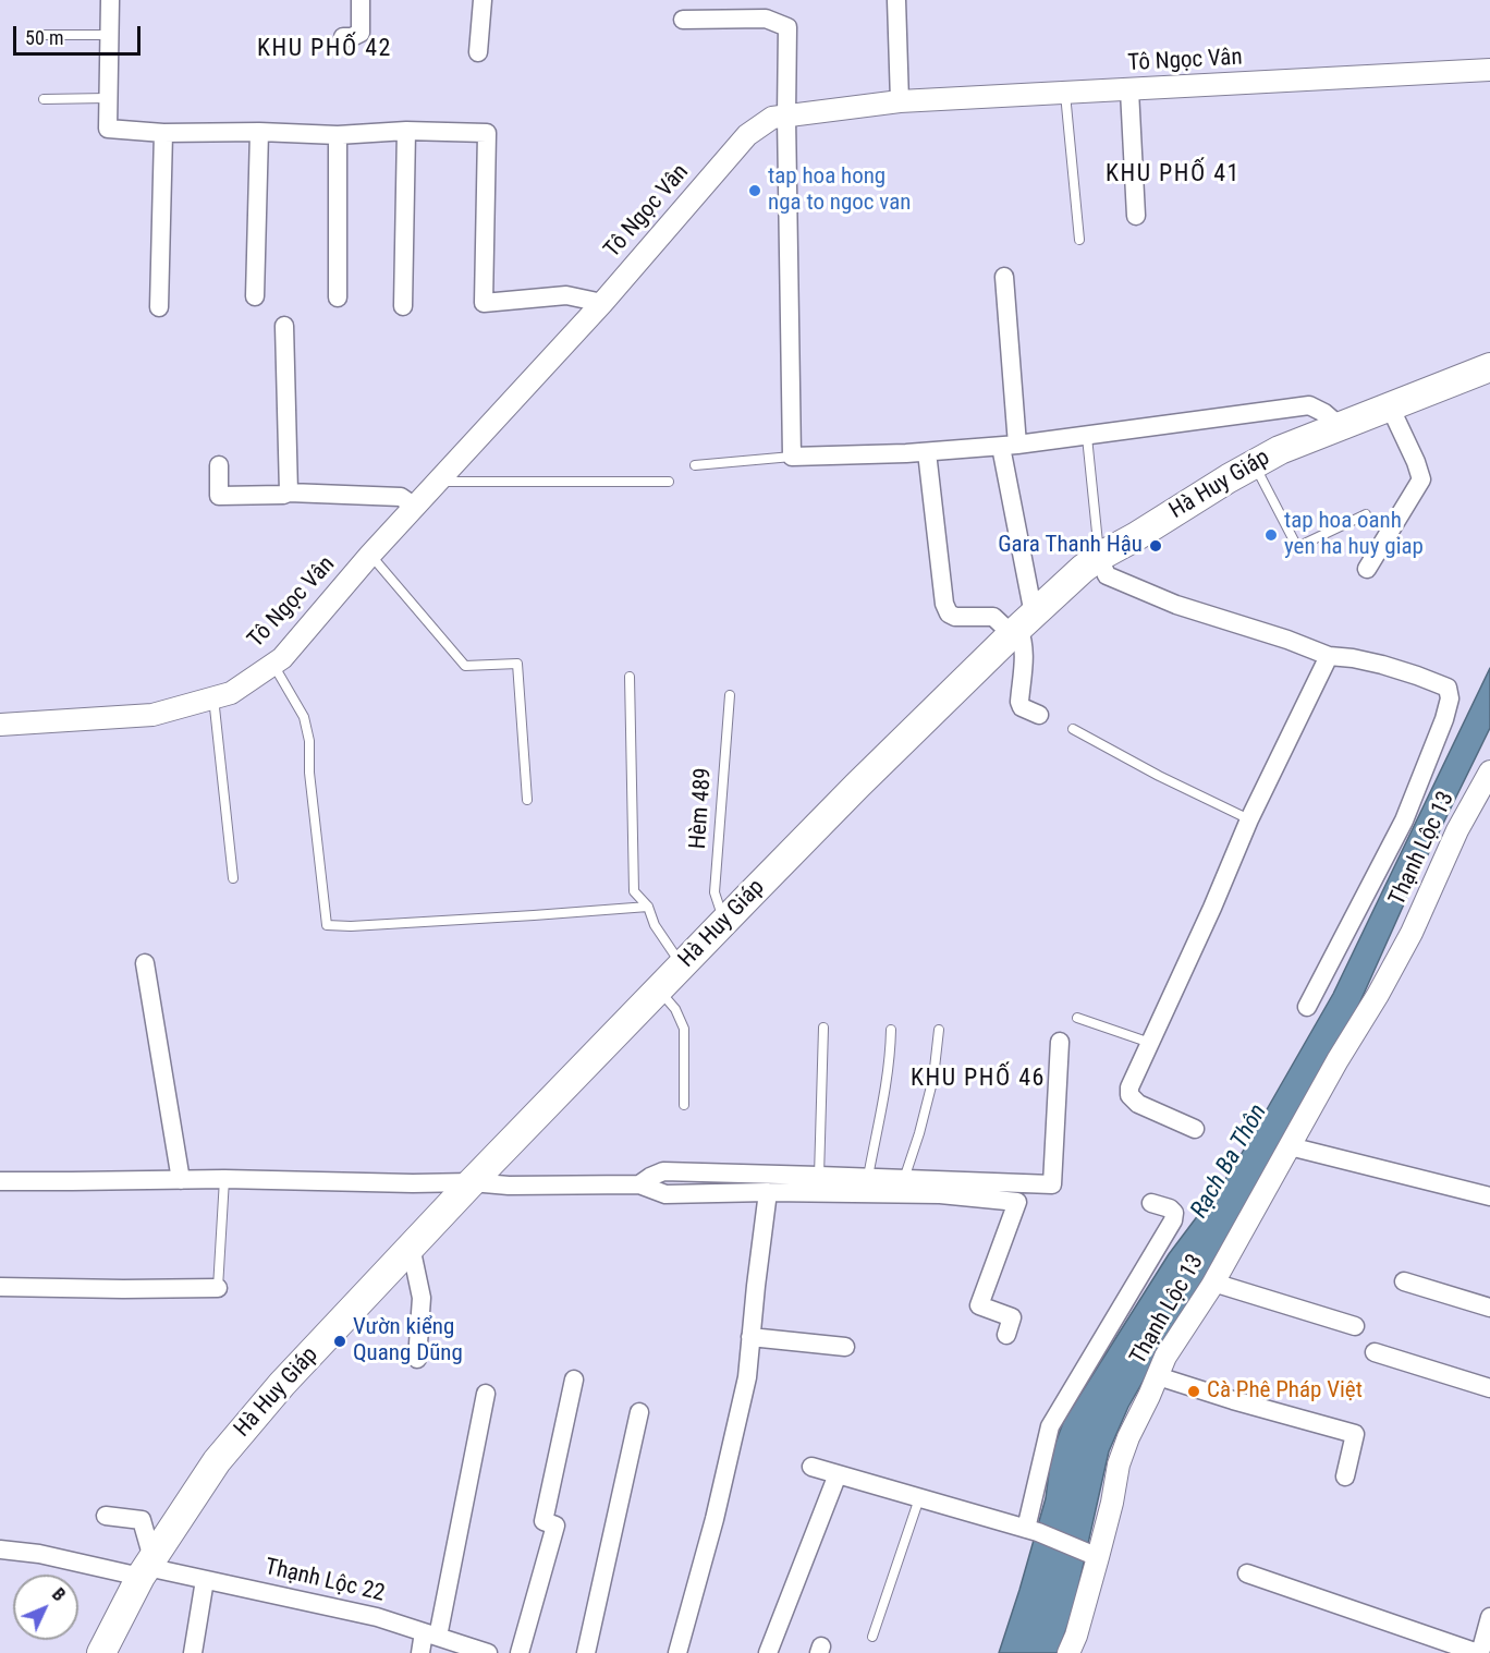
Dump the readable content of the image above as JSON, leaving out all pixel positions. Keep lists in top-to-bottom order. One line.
{"streets":{"main road":["Hà Huy Giáp"],"street":["Tô Ngọc Vân","Thạnh Lộc 13","Thạnh Lộc 22"],"lane":["Hèm 489"]},"crossings":[["Hà Huy Giáp","Hèm 489"],["Hà Huy Giáp","Thạnh Lộc 22"]],"districts":["KHU PHỐ 42","KHU PHỐ 41","KHU PHỐ 46"],"water":["Rạch Ba Thôn"],"places":["tap hoa hong nga to ngoc van","tap hoa oanh yen ha huy giap","Gara Thanh Hậu","Vườn kiểng Quang Dũng","Cà Phê Pháp Việt"],"scale_bar":"50 m","north":"top right"}
